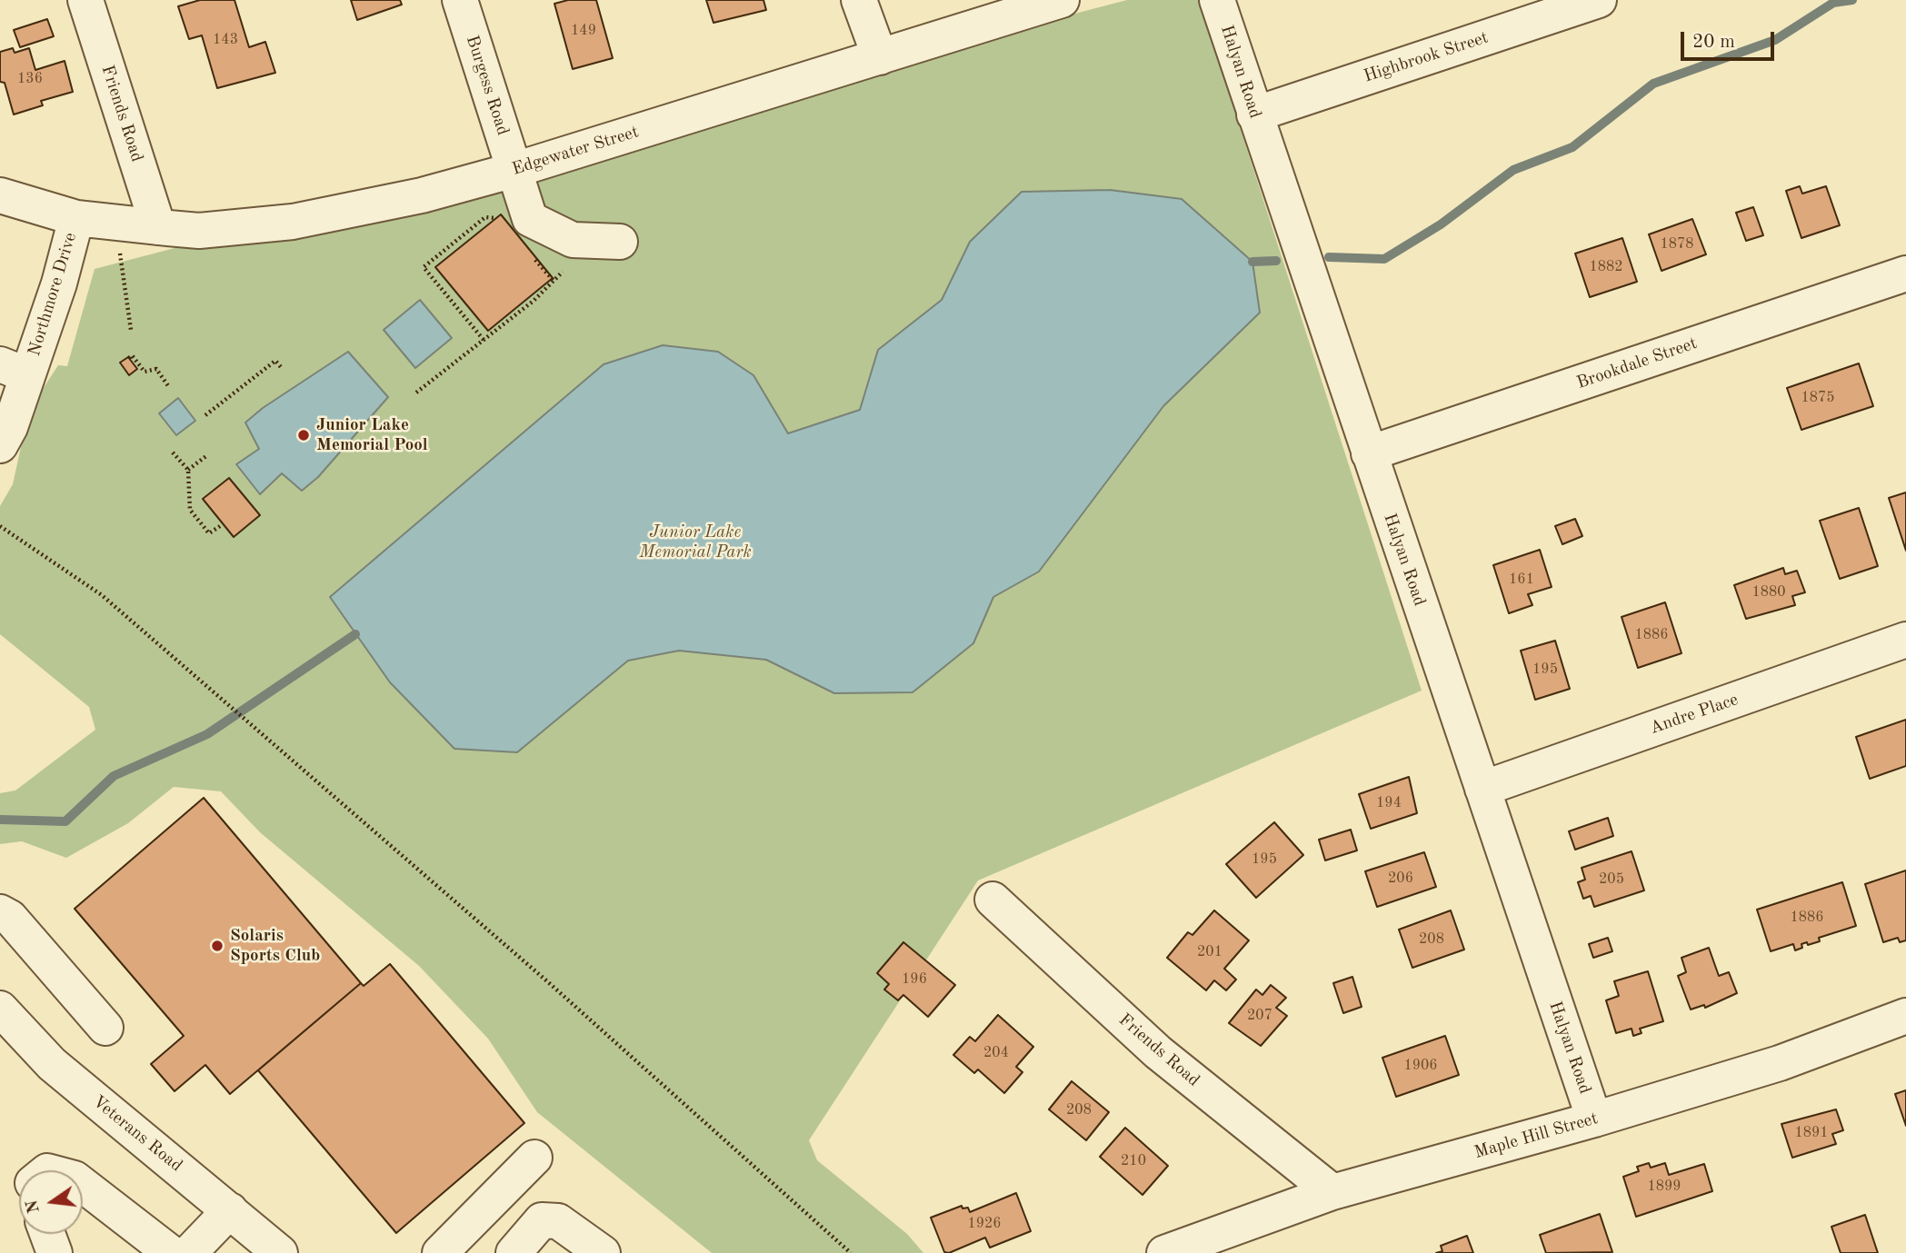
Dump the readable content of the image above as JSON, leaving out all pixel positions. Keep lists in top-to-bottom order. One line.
{"streets":{"street":["Highbrook Street","Halyan Road","Burgess Road","Friends Road","Edgewater Street","Northmore Drive","Brookdale Street","Andre Place","Veterans Road","Maple Hill Street"]},"crossings":[["Highbrook Street","Halyan Road"],["Halyan Road","Brookdale Street"],["Halyan Road","Andre Place"],["Halyan Road","Maple Hill Street"],["Burgess Road","Edgewater Street"],["Friends Road","Edgewater Street"],["Friends Road","Maple Hill Street"],["Edgewater Street","Northmore Drive"]],"parks":["Junior Lake Memorial Park"],"places":["Junior Lake Memorial Pool","Solaris Sports Club"],"house_numbers":["149","143","136","1878","1882","1875","161","1880","1886","195","194","195","206","205","1886","208","201","196","207","204","1906","208","1891","210","1899","1926"],"scale_bar":"20 m","north":"left"}
